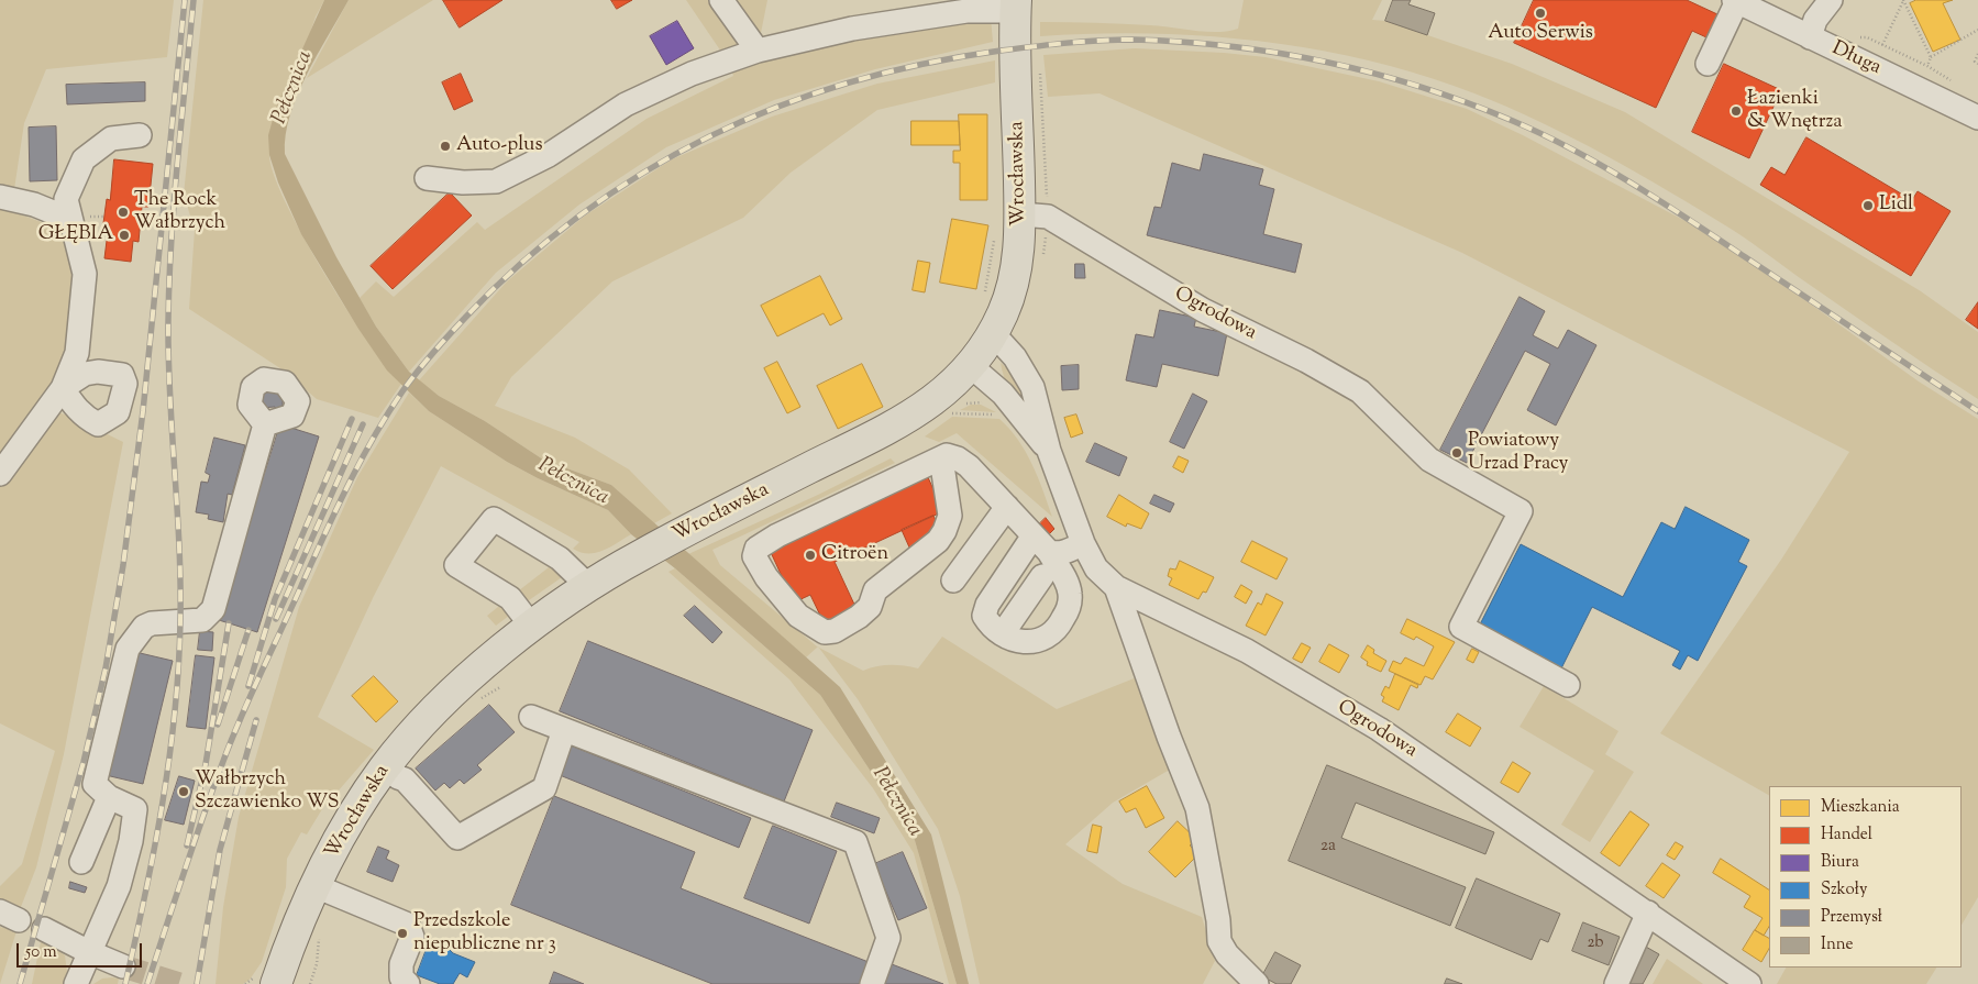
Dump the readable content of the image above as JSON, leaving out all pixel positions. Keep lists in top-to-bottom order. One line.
{"streets":{"main road":["Wrocławska"],"street":["Długa","Ogrodowa"]},"crossings":[["Wrocławska","Ogrodowa"]],"water":["Pełcznica"],"places":["Auto Serwis","Łazienki & Wnętrza","Auto-plus","Lidl","The Rock Wałbrzych","GŁĘBIA","Powiatowy Urzad Pracy","Citroën","Wałbrzych Szczawienko WS","Przedszkole niepubliczne nr 3"],"house_numbers":["2a","2b"],"legend":["Mieszkania","Handel","Biura","Szkoły","Przemysł","Inne"],"scale_bar":"50 m"}
